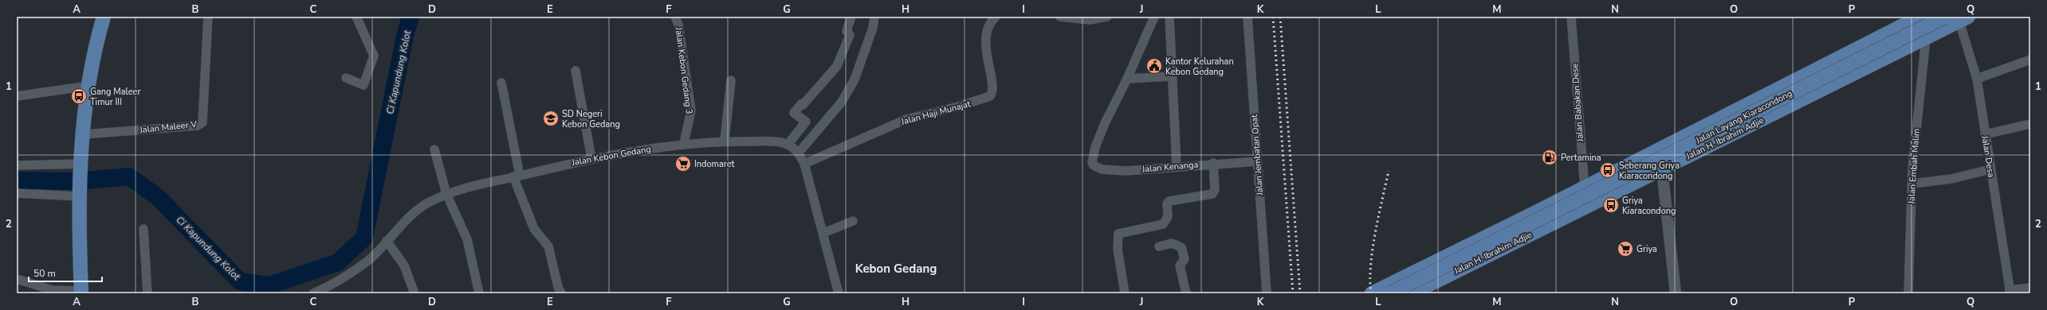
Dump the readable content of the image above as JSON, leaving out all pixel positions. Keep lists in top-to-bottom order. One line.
{"streets":{"main road":["Jalan Layang Kiaracondong","Jalan H. Ibrahim Adjie"],"street":["Jalan Kebon Gedang 3","Jalan Babakan Dese","Jalan Haji Munajat","Jalan Maleer V","Jalan Jembatan Opat","Jalan Kebon Gedang","Jalan Desa","Jalan Embah Malim","Jalan Kenanga"]},"crossings":[["Jalan Kebon Gedang 3","Jalan Kebon Gedang"],["Jalan Babakan Dese","Jalan H. Ibrahim Adjie"],["Jalan Haji Munajat","Jalan Kebon Gedang"],["Jalan H. Ibrahim Adjie","Jalan Desa"],["Jalan H. Ibrahim Adjie","Jalan Embah Malim"],["Jalan Jembatan Opat","Jalan Kenanga"]],"districts":["Kebon Gedang"],"water":["Ci Kapundung Kolot"],"places":{"public building":["Kantor Kelurahan Kebon Gedang"],"bus stop":["Gang Maleer Timur III","Seberang Griya Kiaracondong","Griya Kiaracondong"],"school or university":["SD Negeri Kebon Gedang"],"fuel station":["Pertamina"],"supermarket":["Indomaret","Griya"]},"scale_bar":"50 m","grid":{"columns":["A","B","C","D","E","F","G","H","I","J","K","L","M","N","O","P","Q"],"rows":["1","2"]}}
